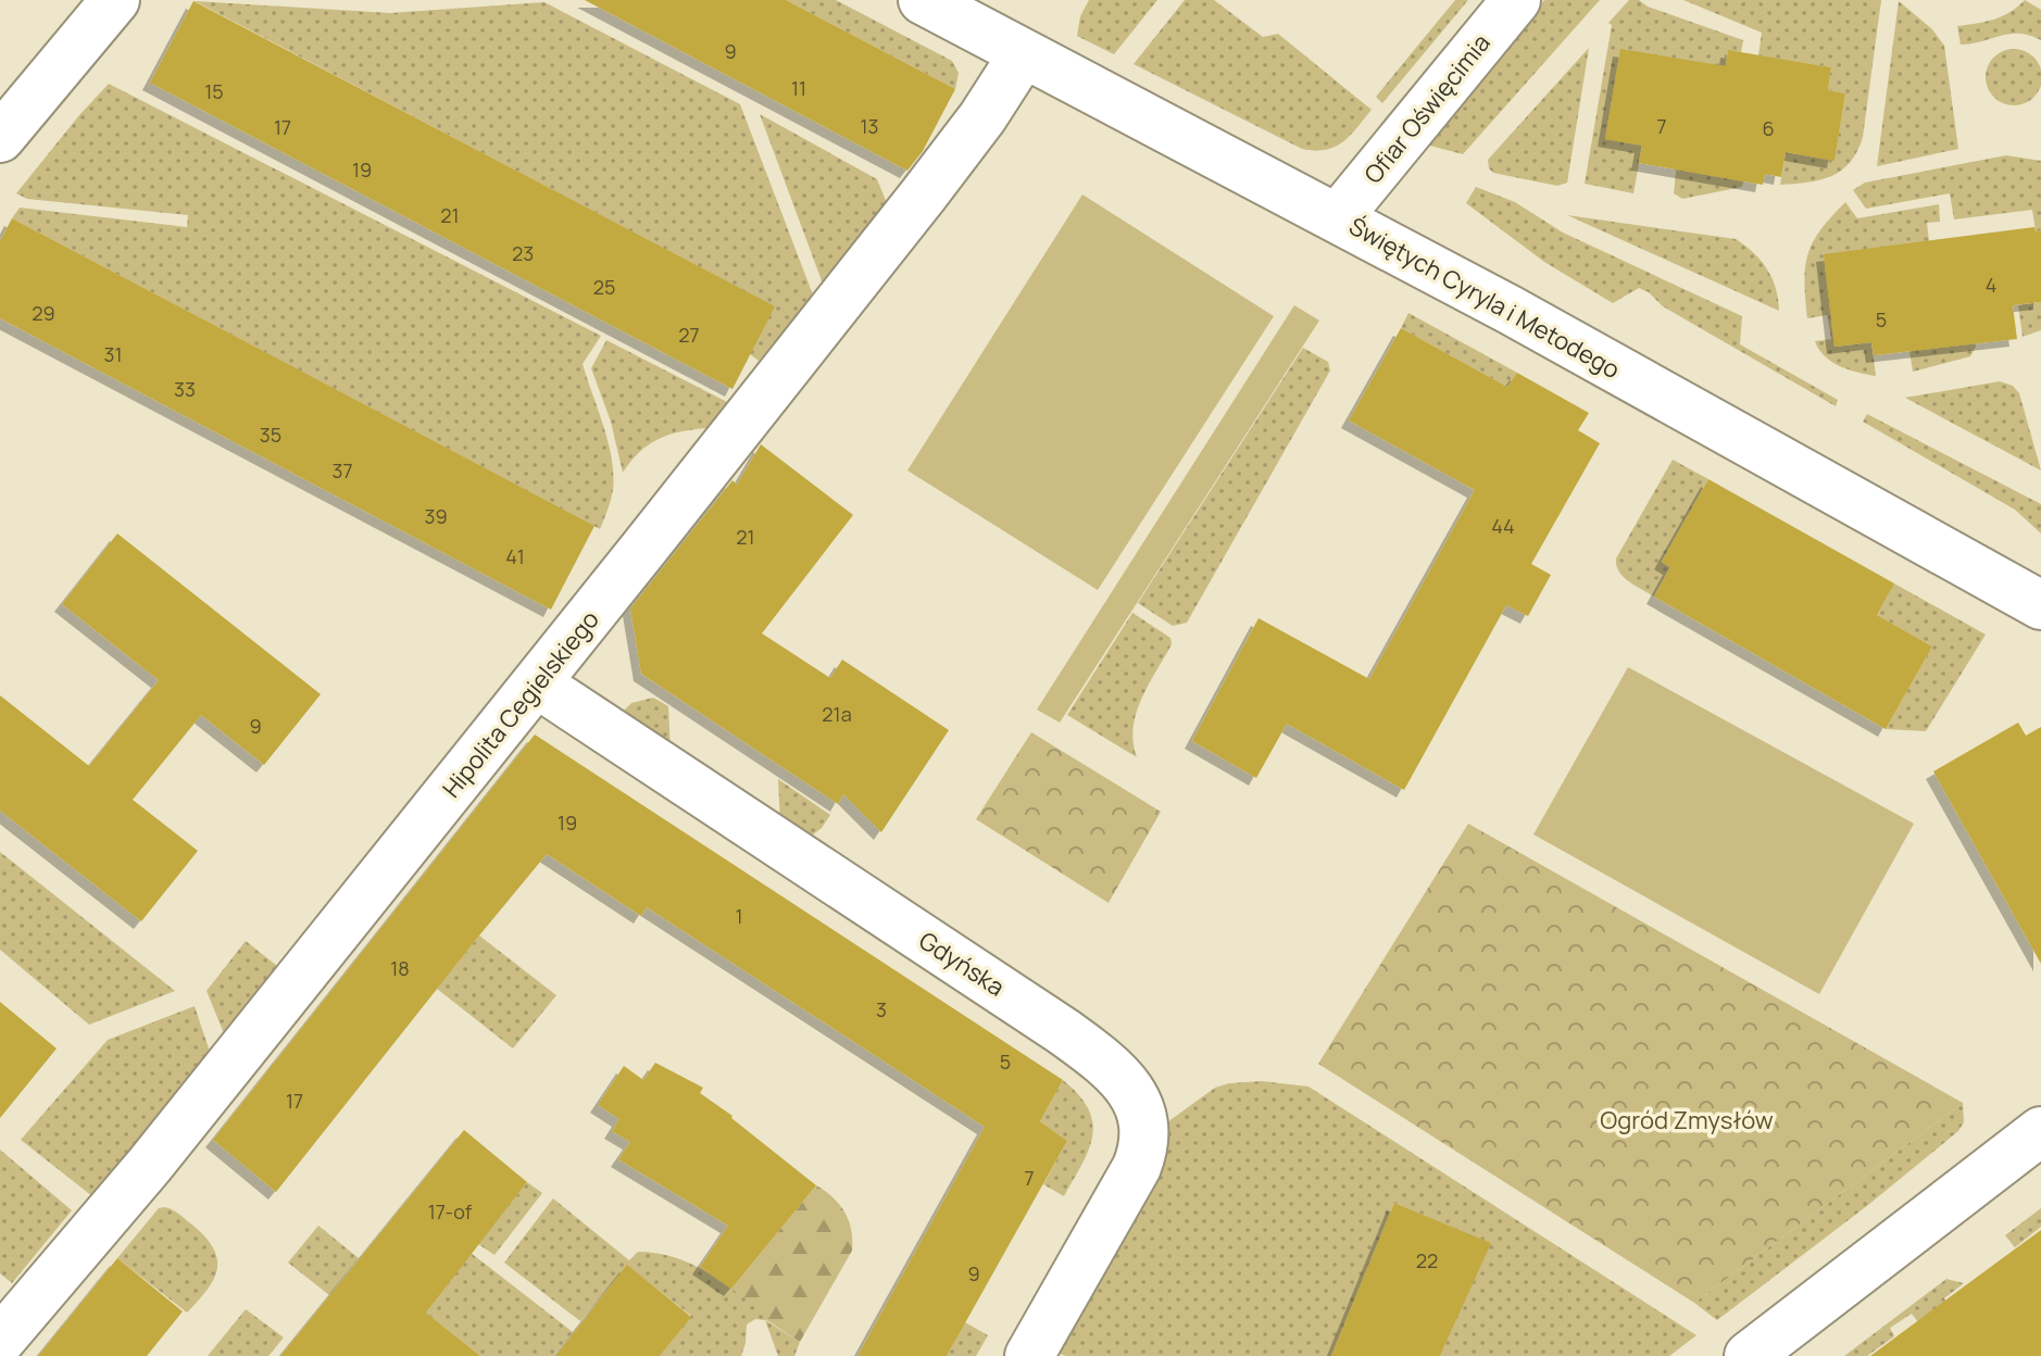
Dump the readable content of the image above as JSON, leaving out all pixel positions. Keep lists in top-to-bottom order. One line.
{"streets":{"street":["Ofiar Oświęcimia","Świętych Cyryla i Metodego","Hipolita Cegielskiego","Gdyńska"]},"crossings":[["Ofiar Oświęcimia","Świętych Cyryla i Metodego"],["Świętych Cyryla i Metodego","Hipolita Cegielskiego"],["Hipolita Cegielskiego","Gdyńska"]],"parks":["Ogród Zmysłów"],"house_numbers":["9","11","15","13","7","17","6","19","21","23","4","25","29","5","27","31","33","35","37","39","44","21","41","21a","9","19","1","18","3","5","17","7","17-of","22","9"]}
